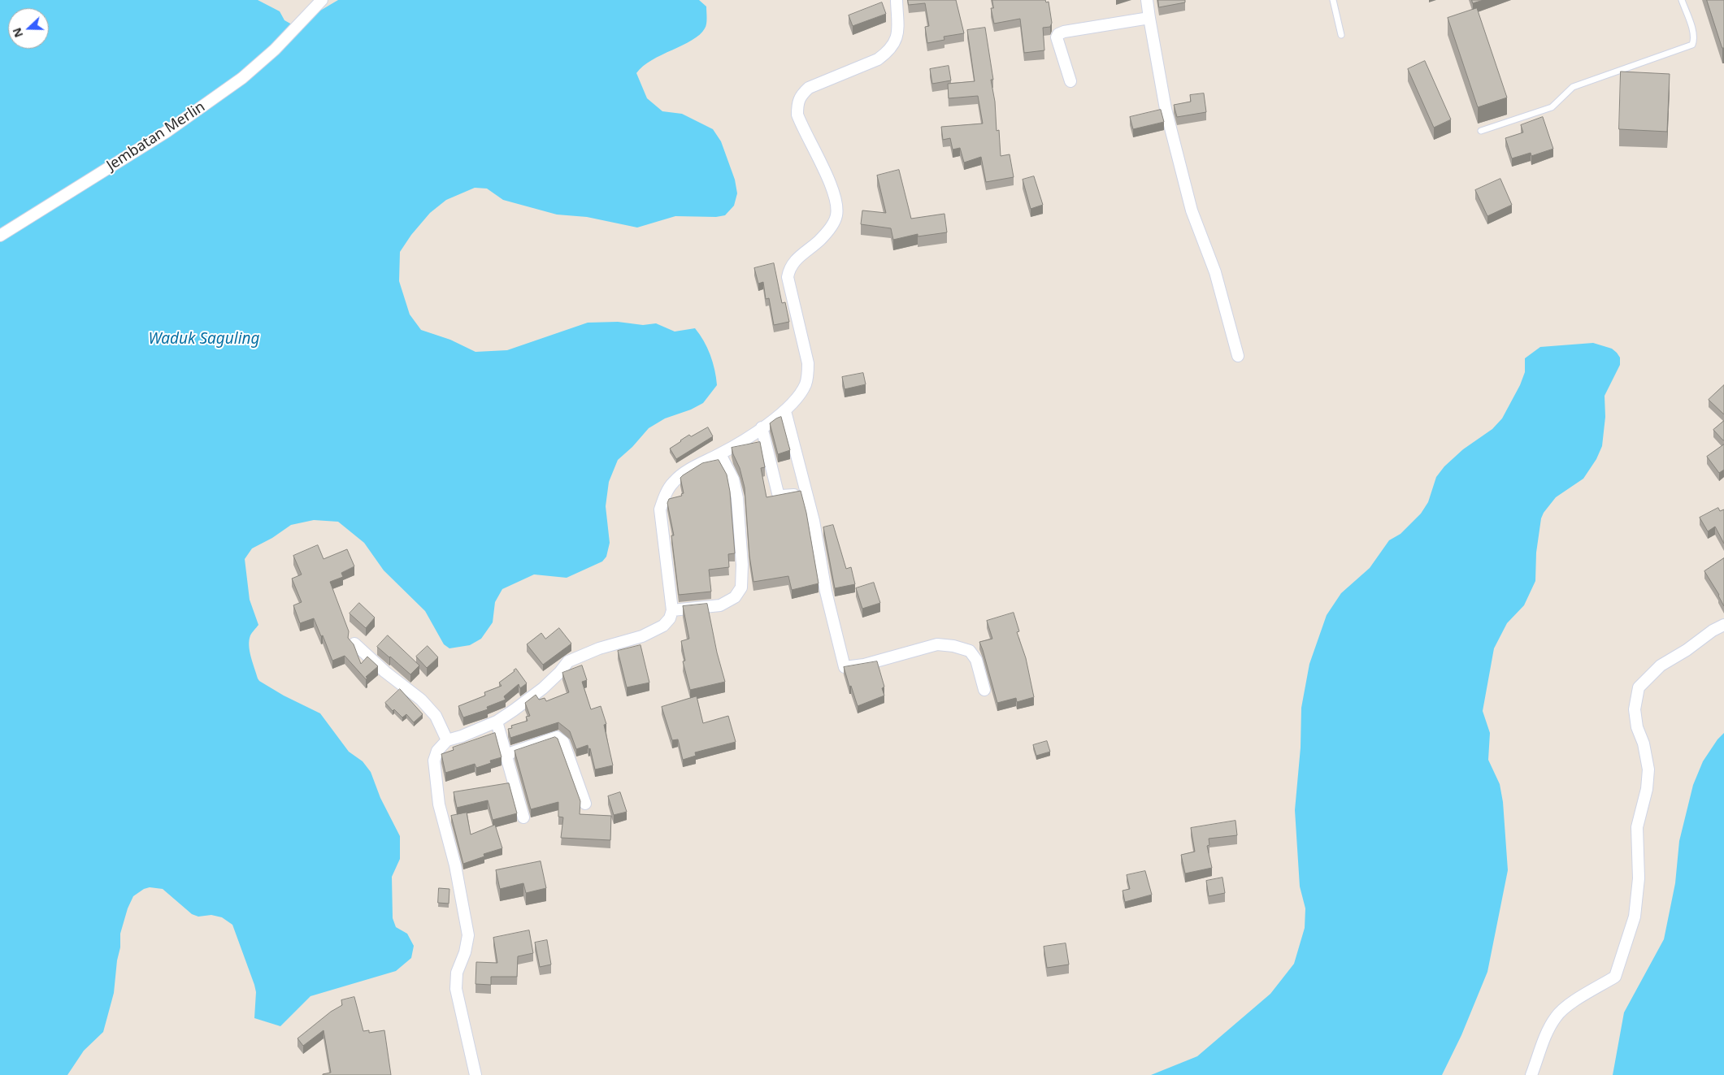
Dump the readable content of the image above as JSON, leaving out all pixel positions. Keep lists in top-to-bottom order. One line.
{"streets":{"street":["Jembatan Merlin"]},"water":["Waduk Saguling"],"north":"left"}
